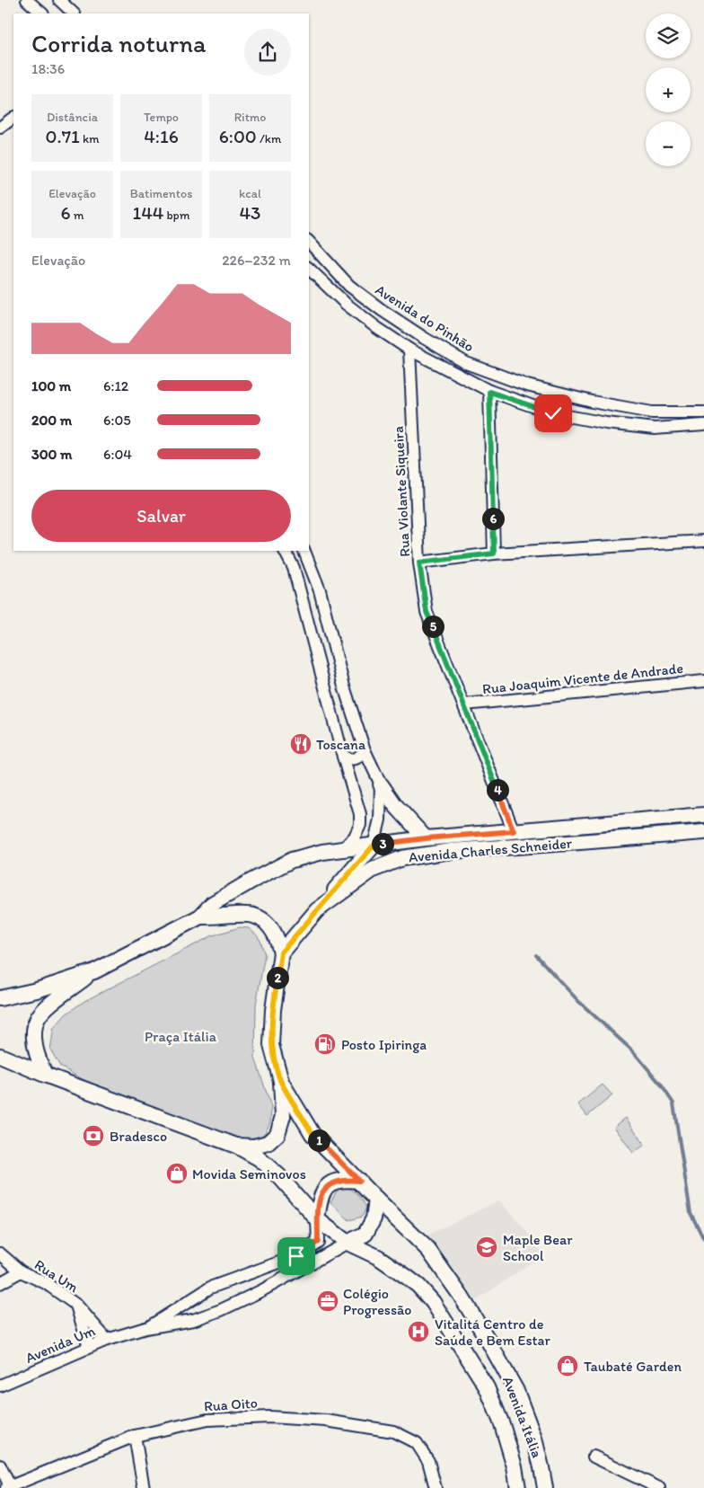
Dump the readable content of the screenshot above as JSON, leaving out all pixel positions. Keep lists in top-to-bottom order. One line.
{"streets":{"main road":["Avenida Charles Schneider","Avenida Itália"],"street":["Avenida do Pinhão","Rua Violante Siqueira","Rua Joaquim Vicente de Andrade","Rua Um","Avenida Um","Rua Oito"]},"crossings":[["Rua Violante Siqueira","Rua Joaquim Vicente de Andrade"],["Rua Violante Siqueira","Avenida Charles Schneider"],["Rua Um","Avenida Um"]],"parks":["Praça Itália"],"places":{"restaurant":["Toscana"],"fuel station":["Posto Ipiringa"],"bank":["Bradesco"],"shop":["Movida Seminovos","Taubaté Garden"],"school or university":["Maple Bear School"],"office":["Colégio Progressão"],"hospital":["Vitalitá Centro de Saúde e Bem Estar"]},"page":{"map_buttons":["+","−"],"heading":["Corrida noturna","18:36"],"stats":[["Distância","0.71 km"],["Tempo","4:16"],["Ritmo","6:00 /km"],["Elevação","6 m"],["Batimentos","144 bpm"],["kcal","43"]],"chart":["Elevação","226–232 m"],"list":[{"name":"100 m","note":"6:12"},{"name":"200 m","note":"6:05"},{"name":"300 m","note":"6:04"}],"buttons":"Salvar","pins":["6","5","4","3","2","1"]}}
